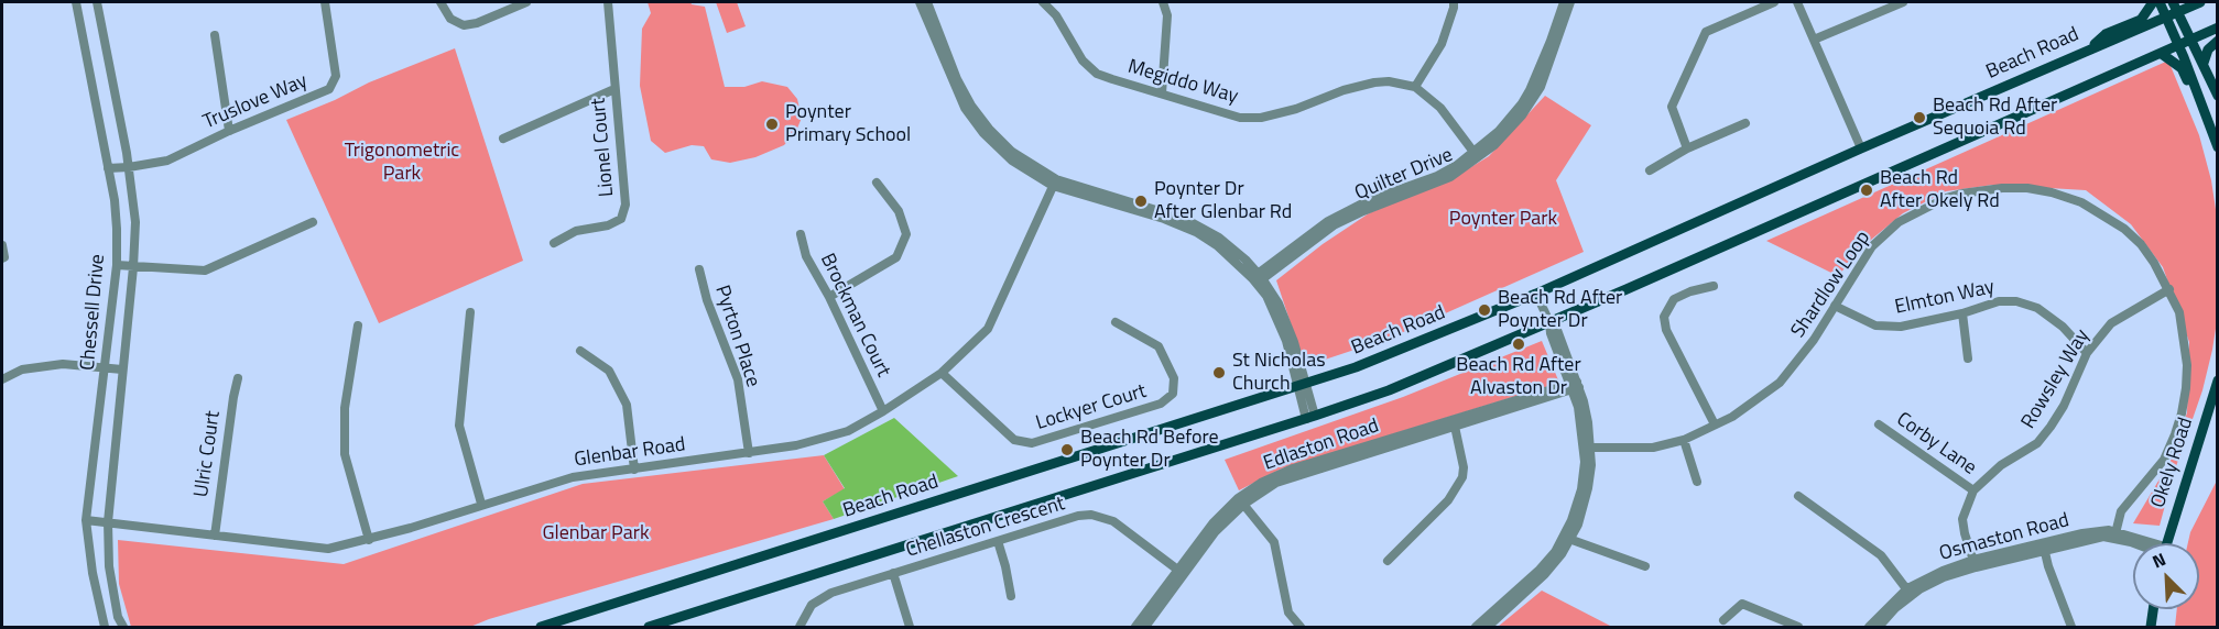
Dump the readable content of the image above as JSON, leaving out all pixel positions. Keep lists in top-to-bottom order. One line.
{"streets":{"main road":["Beach Road","Okely Road"],"street":["Megiddo Way","Truslove Way","Lionel Court","Quilter Drive","Shardlow Loop","Elmton Way","Chessell Drive","Brockman Court","Pyrton Place","Rowsley Way","Lockyer Court","Corby Lane","Edlaston Road","Glenbar Road","Ulric Court","Chellaston Crescent","Osmaston Road"]},"crossings":[["Truslove Way","Chessell Drive"],["Shardlow Loop","Elmton Way"],["Shardlow Loop","Rowsley Way"],["Shardlow Loop","Osmaston Road"],["Elmton Way","Rowsley Way"],["Chessell Drive","Glenbar Road"],["Brockman Court","Glenbar Road"],["Pyrton Place","Glenbar Road"],["Rowsley Way","Corby Lane"],["Rowsley Way","Osmaston Road"],["Lockyer Court","Glenbar Road"],["Edlaston Road","Chellaston Crescent"],["Glenbar Road","Ulric Court"]],"parks":["Trigonometric Park","Poynter Park","Glenbar Park"],"places":["Beach Rd After Sequoia Rd","Poynter Primary School","Beach Rd After Okely Rd","Poynter Dr After Glenbar Rd","Beach Rd After Poynter Dr","Beach Rd After Alvaston Dr","St Nicholas Church","Beach Rd Before Poynter Dr"],"north":"top left"}
